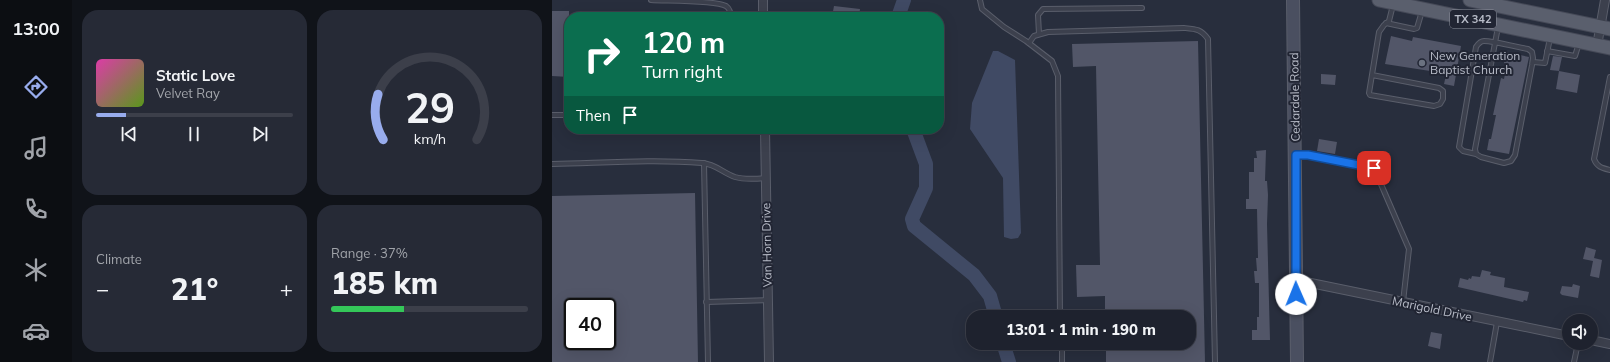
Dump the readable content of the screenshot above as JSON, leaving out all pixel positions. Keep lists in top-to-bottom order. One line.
{"streets":{"main road":["TX 342"],"street":["Cedardale Road","Van Horn Drive","Marigold Drive"]},"crossings":[["Cedardale Road","Marigold Drive"]],"places":["New Generation Baptist Church"],"page":{"tabs":"13:00","turn":["120 m","Turn right"],"song":["Static Love","Velvet Ray"],"then":"Then","tile":["Climate",["Range · 37%","185 km"]],"heat":["−","21°","+"],"limit":"40","trip":"13:01 · 1 min · 190 m","gauge":["29","km/h"]}}
